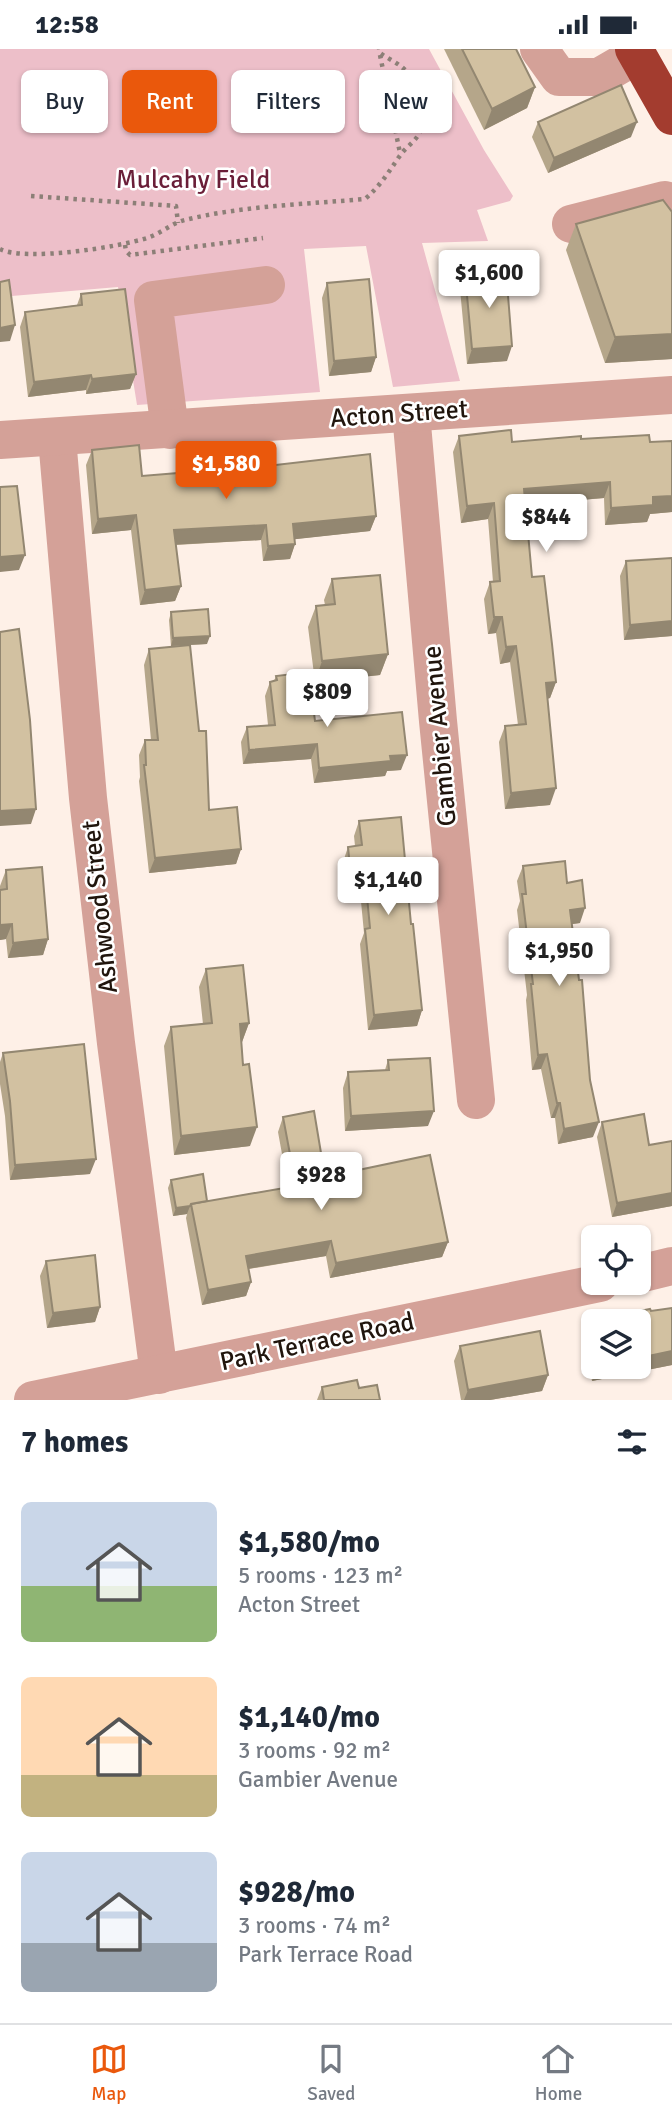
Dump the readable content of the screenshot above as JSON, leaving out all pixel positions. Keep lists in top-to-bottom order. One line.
{"streets":{"street":["Acton Street","Gambier Avenue","Ashwood Street","Park Terrace Road"]},"crossings":[["Acton Street","Gambier Avenue"],["Acton Street","Ashwood Street"],["Ashwood Street","Park Terrace Road"]],"parks":["Mulcahy Field"],"page":{"status":"12:58","chip":["Buy","Rent","Filters","New"],"price":["$1,600","$1,580","$844","$809","$1,140","$1,950","$928"],"heading":"7 homes","list":[{"name":"$1,580/mo","note":"5 rooms · 123 m² · Acton Street"},{"name":"$1,140/mo","note":"3 rooms · 92 m² · Gambier Avenue"},{"name":"$928/mo","note":"3 rooms · 74 m² · Park Terrace Road"}],"tabs":["Map","Saved","Home"]}}
